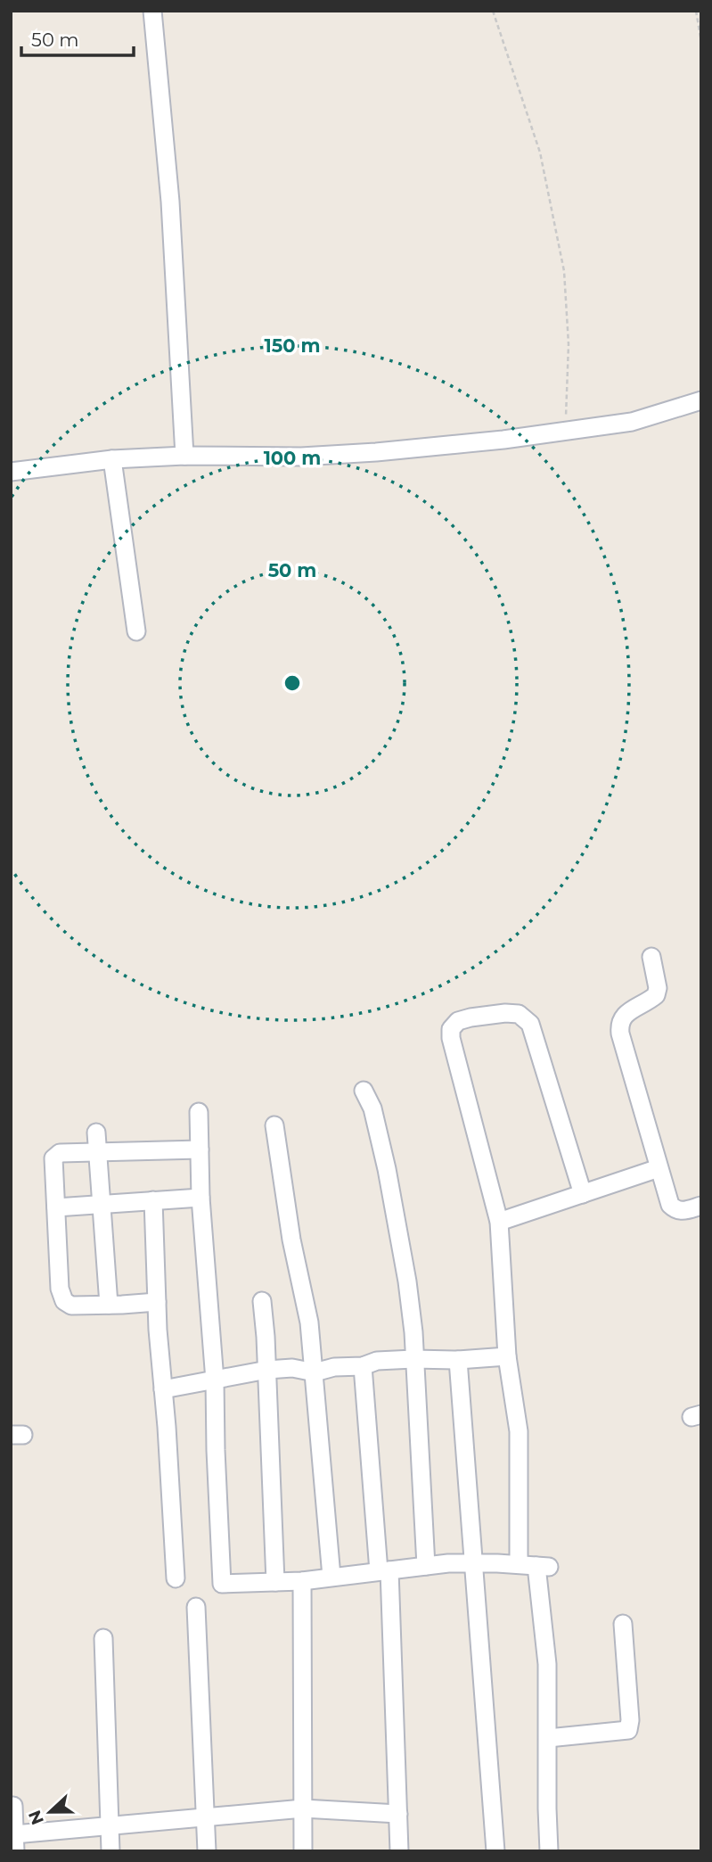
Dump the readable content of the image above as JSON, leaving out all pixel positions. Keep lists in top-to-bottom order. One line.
{"scale_bar":"50 m","north":"left","rings":["150 m","100 m","50 m"]}
